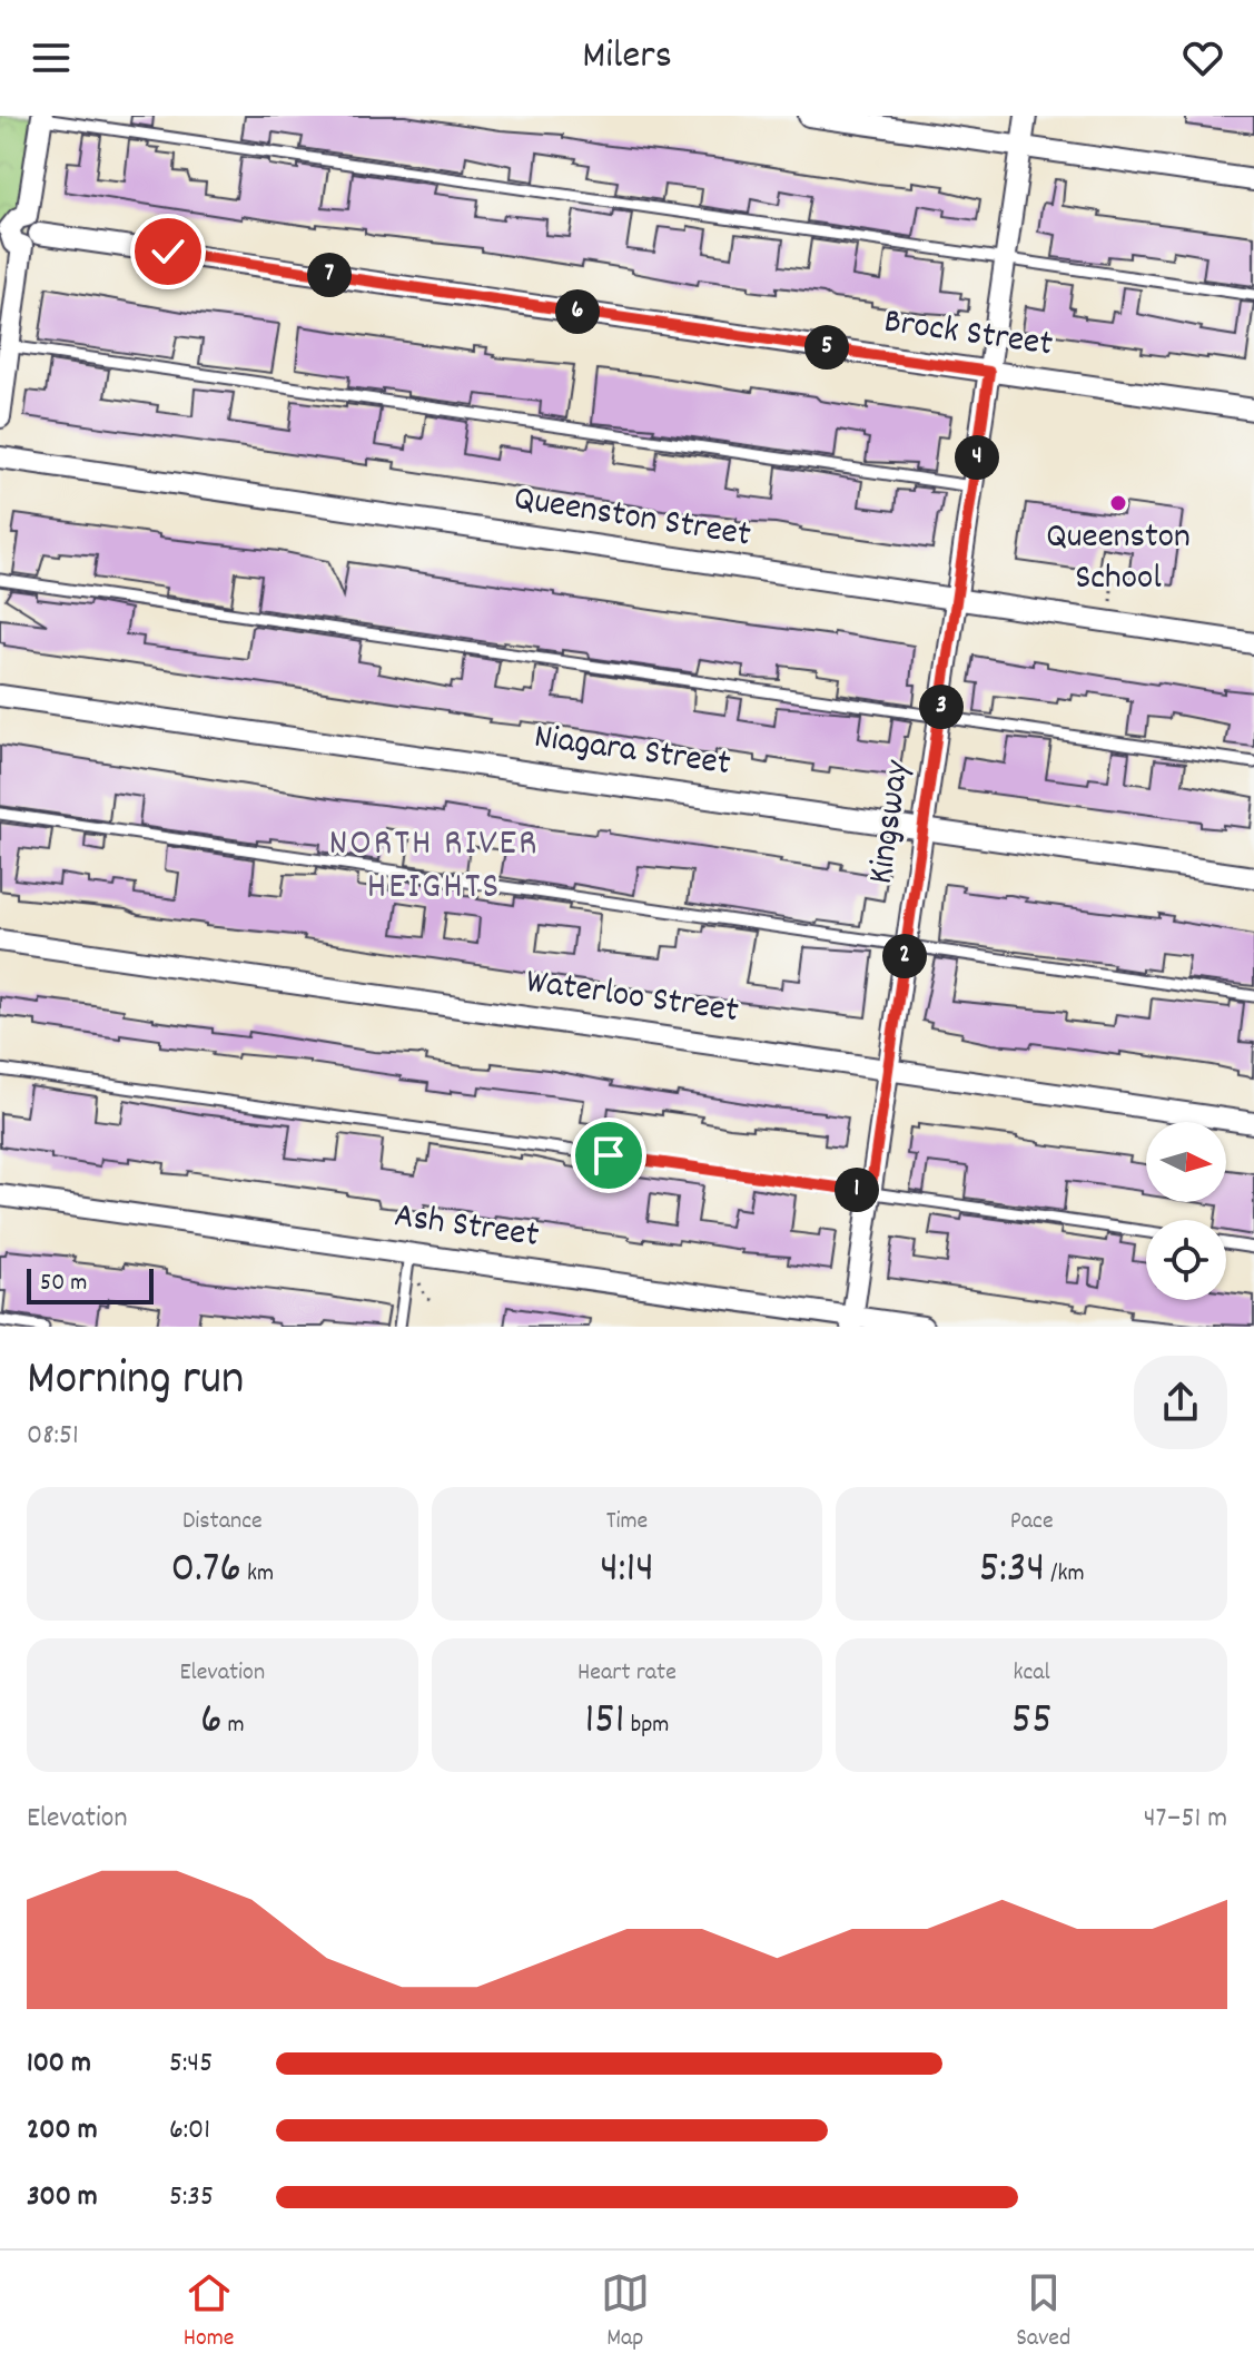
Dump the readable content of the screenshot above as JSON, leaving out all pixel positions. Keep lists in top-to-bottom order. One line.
{"streets":{"street":["Brock Street","Queenston Street","Niagara Street","Kingsway","Waterloo Street","Ash Street"]},"crossings":[["Brock Street","Kingsway"],["Queenston Street","Kingsway"],["Niagara Street","Kingsway"],["Kingsway","Waterloo Street"],["Kingsway","Ash Street"]],"districts":["NORTH RIVER HEIGHTS"],"places":["Queenston School"],"scale_bar":"50 m","north":"right","page":{"header":"Milers","pins":["7","6","5","4","3","2","1"],"scale":"50 m","heading":["Morning run","08:51"],"stats":[["Distance","0.76 km"],["Time","4:14"],["Pace","5:34 /km"],["Elevation","6 m"],["Heart rate","151 bpm"],["kcal","55"]],"chart":["Elevation","47–51 m"],"list":[{"name":"100 m","note":"5:45"},{"name":"200 m","note":"6:01"},{"name":"300 m","note":"5:35"}],"tabs":["Home","Map","Saved"]}}
